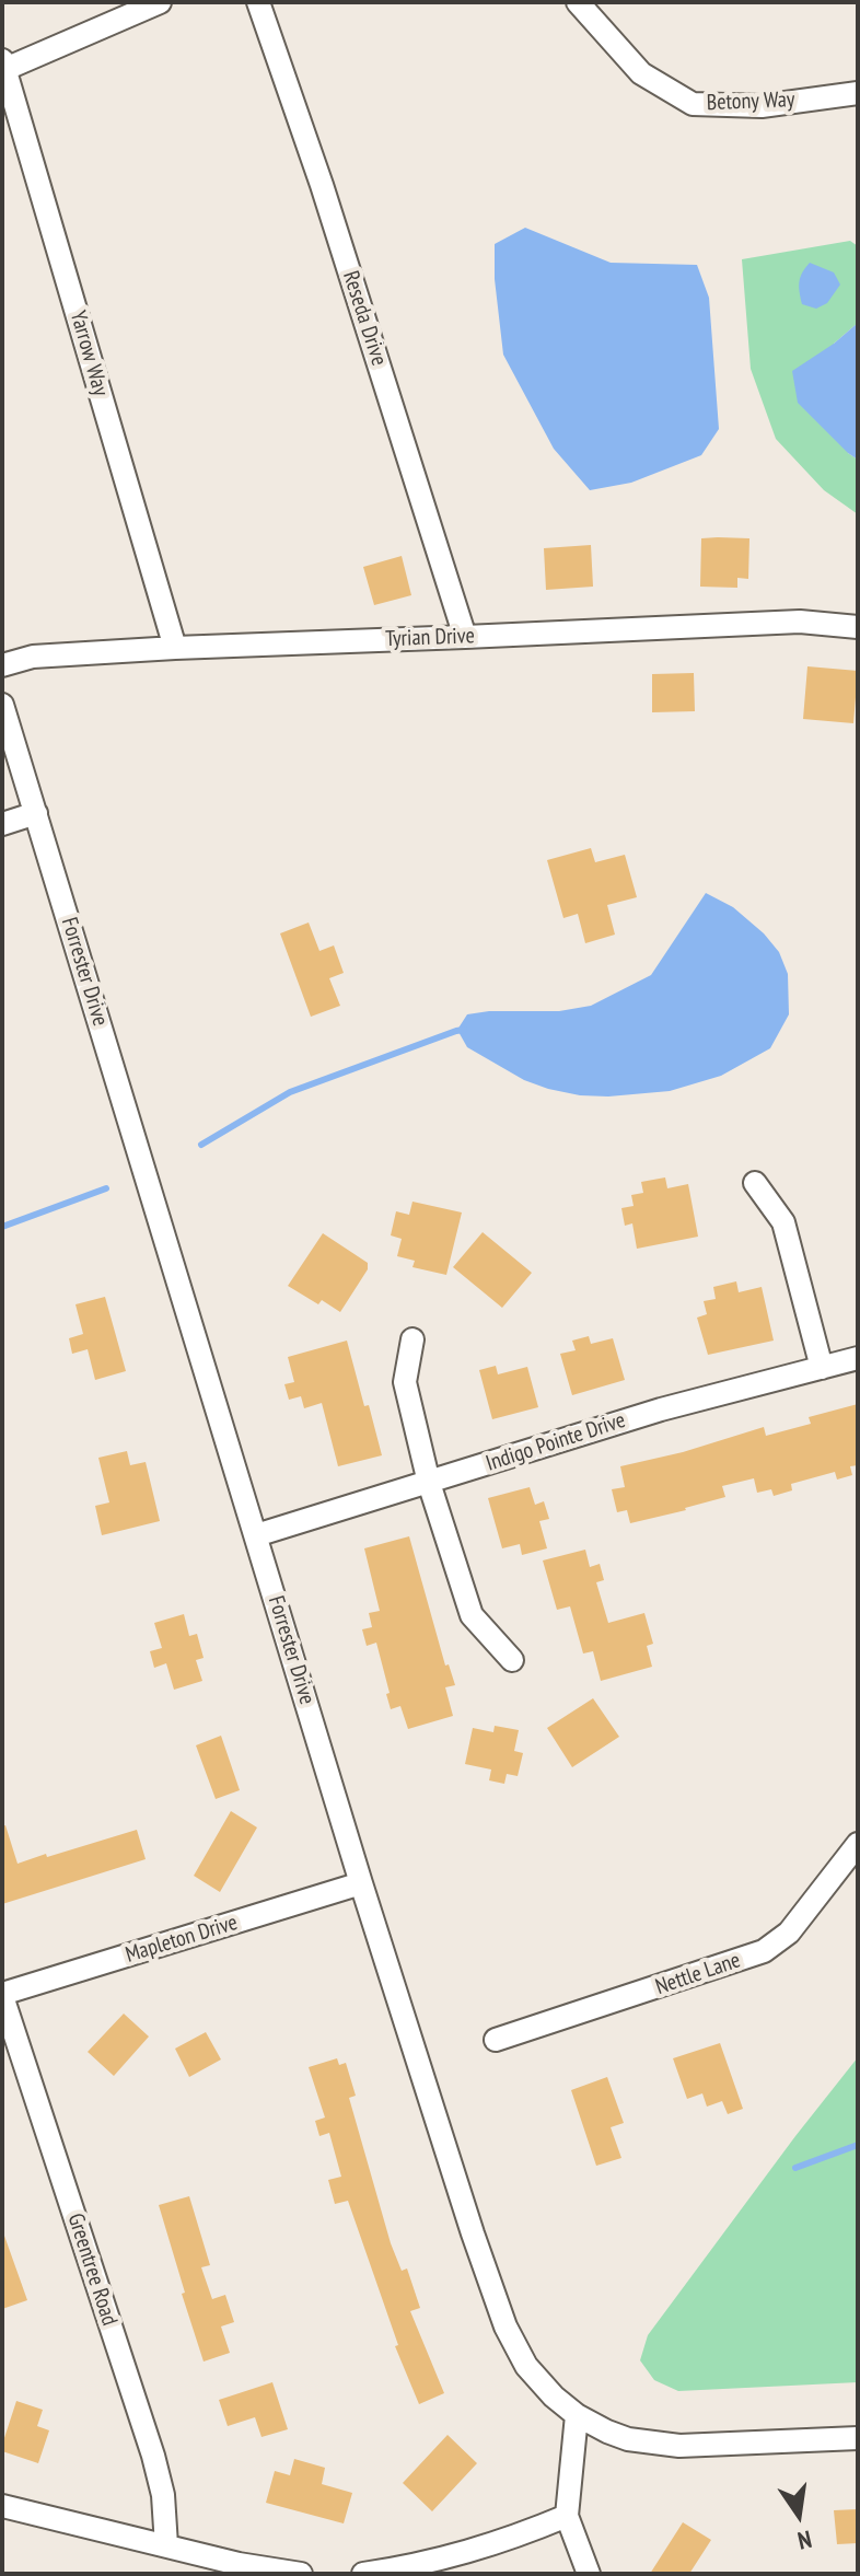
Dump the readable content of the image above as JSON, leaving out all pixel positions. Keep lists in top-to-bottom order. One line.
{"streets":{"street":["Betony Way","Reseda Drive","Yarrow Way","Tyrian Drive","Forrester Drive","Indigo Pointe Drive","Mapleton Drive","Nettle Lane","Greentree Road"]},"crossings":[["Reseda Drive","Tyrian Drive"],["Yarrow Way","Tyrian Drive"],["Forrester Drive","Indigo Pointe Drive"],["Forrester Drive","Mapleton Drive"],["Mapleton Drive","Greentree Road"]],"north":"bottom"}
